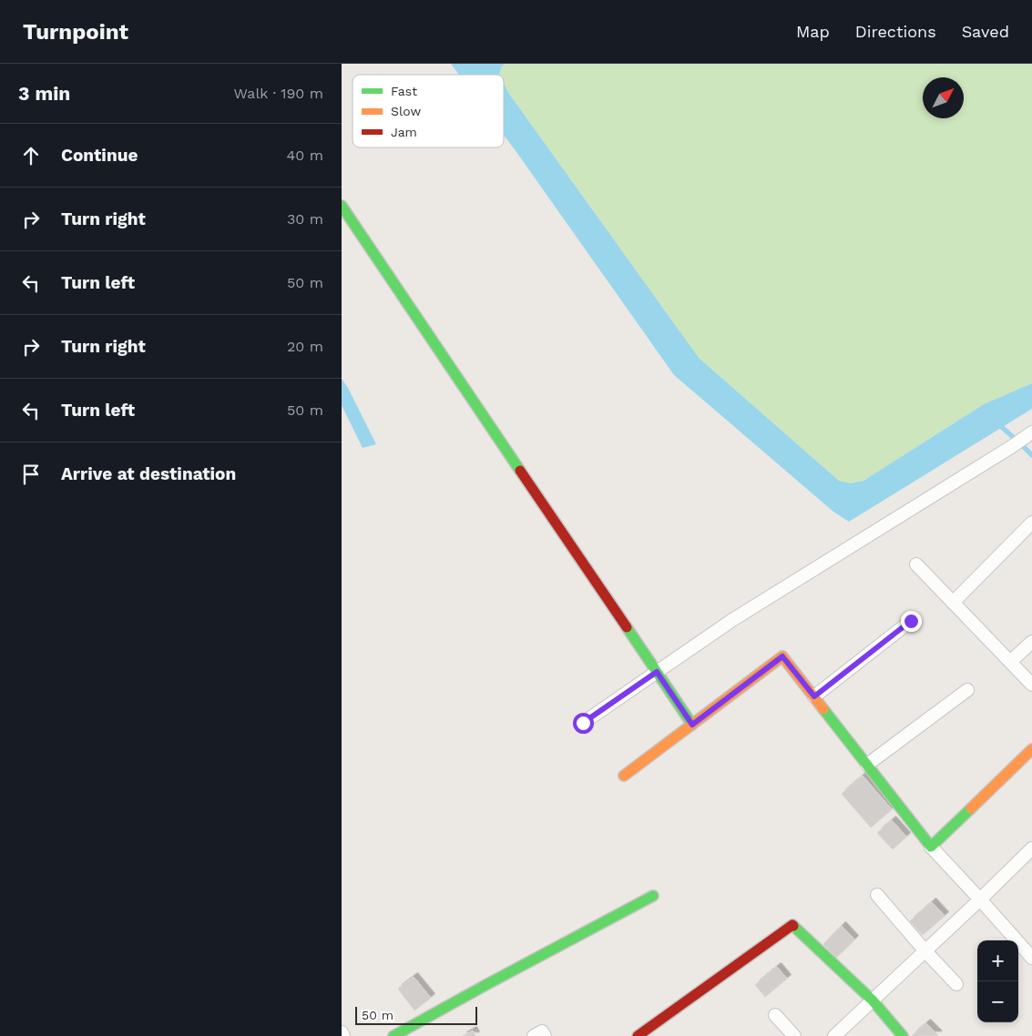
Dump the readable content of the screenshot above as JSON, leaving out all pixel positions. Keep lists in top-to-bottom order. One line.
{"legend":["Fast","Slow","Jam"],"scale_bar":"50 m","north":"top right","page":{"header":"Turnpoint","nav":["Map","Directions","Saved"],"heading":["3 min","Walk · 190 m"],"list":[["Continue","40 m"],["Turn right","30 m"],["Turn left","50 m"],["Turn right","20 m"],["Turn left","50 m"],"Arrive at destination"],"map_buttons":["+","−"],"scale":"50 m"}}
